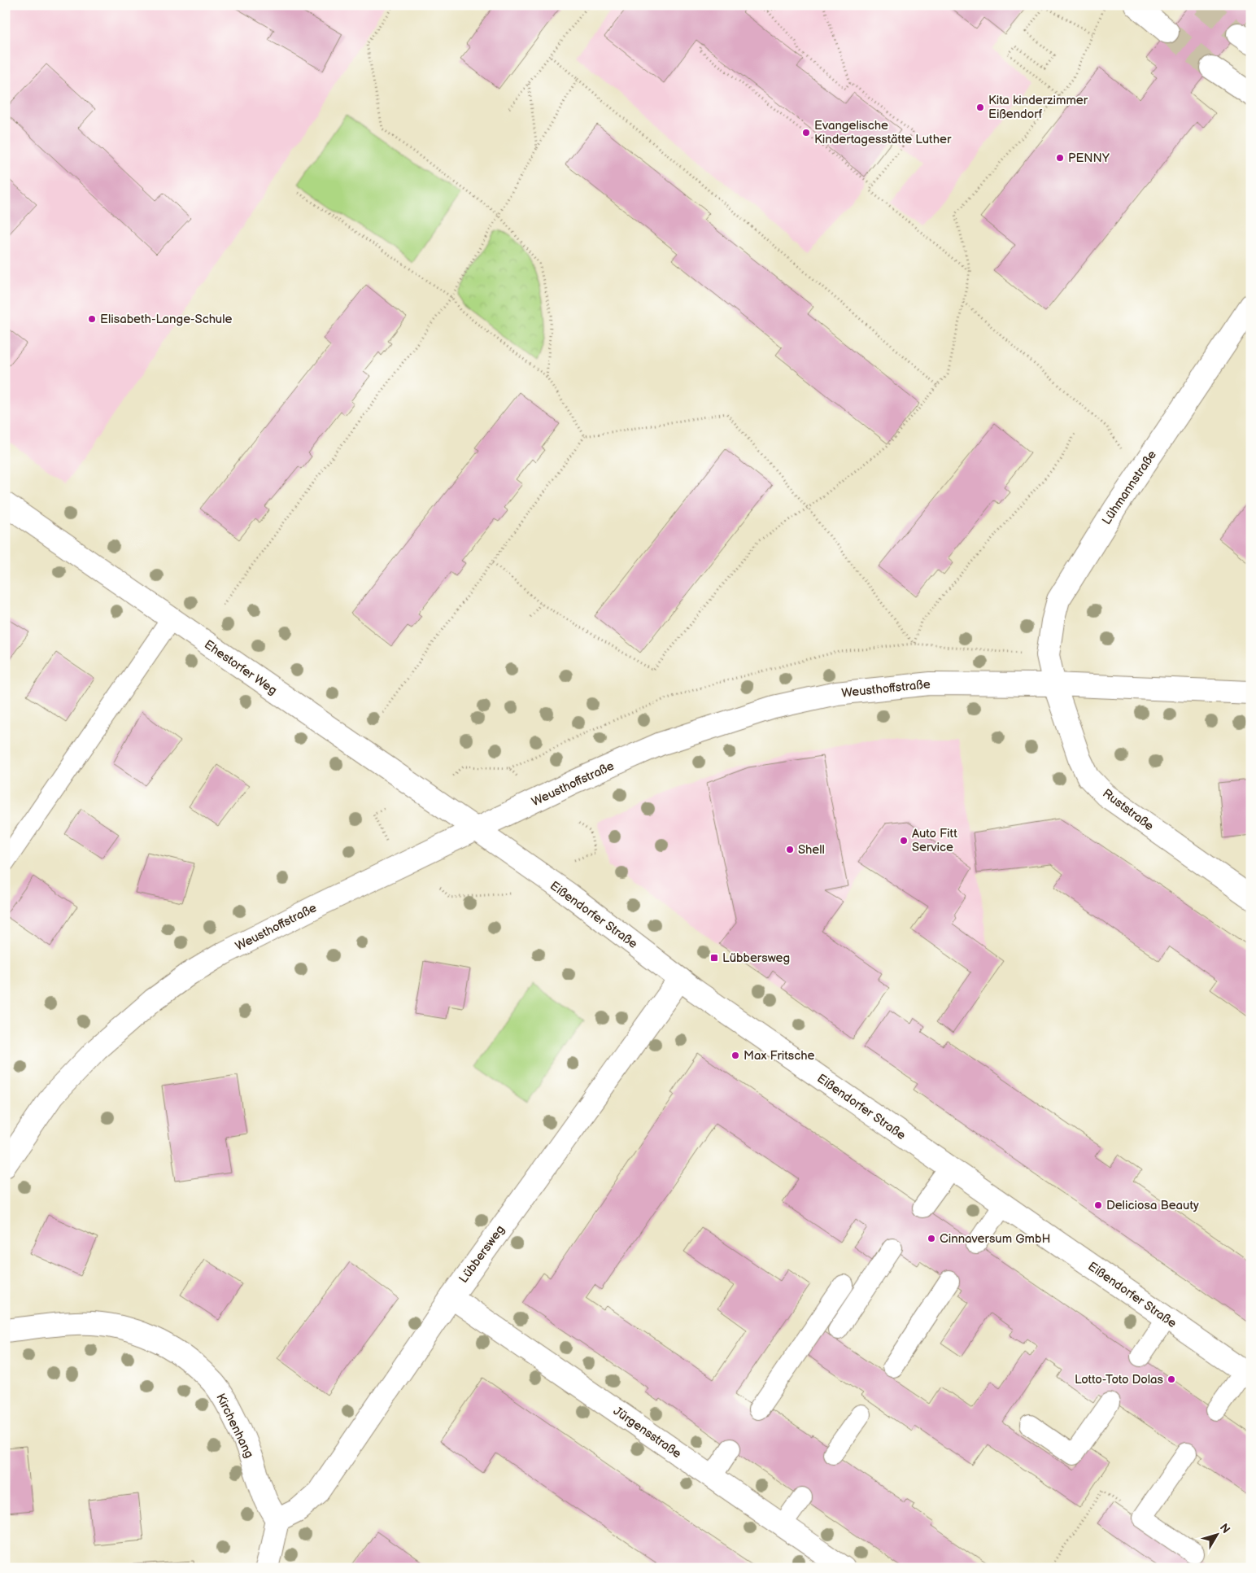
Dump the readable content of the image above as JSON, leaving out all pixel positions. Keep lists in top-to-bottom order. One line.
{"streets":{"street":["Lühmannstraße","Ehestorfer Weg","Weusthoffstraße","Ruststraße","Eißendorfer Straße","Lübbersweg","Kirchenhang","Jürgensstraße"]},"crossings":[["Lühmannstraße","Weusthoffstraße"],["Lühmannstraße","Ruststraße"],["Ehestorfer Weg","Weusthoffstraße"],["Ehestorfer Weg","Eißendorfer Straße"],["Weusthoffstraße","Ruststraße"],["Weusthoffstraße","Eißendorfer Straße"],["Eißendorfer Straße","Lübbersweg"],["Lübbersweg","Kirchenhang"],["Lübbersweg","Jürgensstraße"]],"places":{"other":["Kita kinderzimmer Eißendorf","Evangelische Kindertagesstätte Luther","PENNY","Elisabeth-Lange-Schule","Auto Fitt Service","Shell","Max Fritsche","Deliciosa Beauty","Cinnaversum GmbH","Lotto-Toto Dolas"],"transit":["Lübbersweg"]},"north":"top right"}
